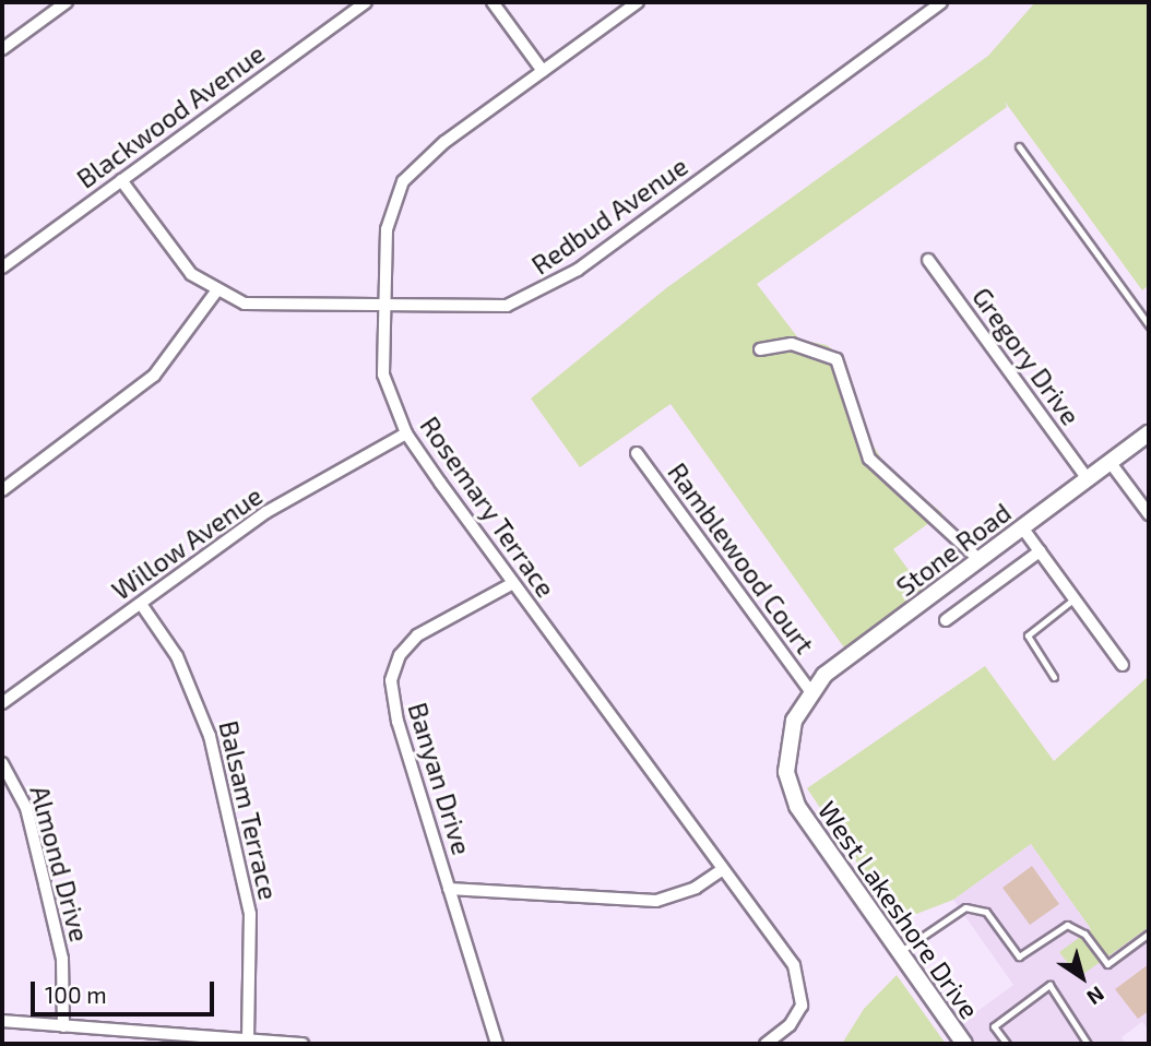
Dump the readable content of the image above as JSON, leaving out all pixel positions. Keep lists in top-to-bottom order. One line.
{"streets":{"street":["Blackwood Avenue","Redbud Avenue","Gregory Drive","Rosemary Terrace","Willow Avenue","Stone Road","Ramblewood Court","Banyan Drive","Balsam Terrace","Almond Drive","West Lakeshore Drive"]},"crossings":[["Blackwood Avenue","Redbud Avenue"],["Redbud Avenue","Rosemary Terrace"],["Gregory Drive","Stone Road"],["Rosemary Terrace","Willow Avenue"],["Rosemary Terrace","Banyan Drive"],["Willow Avenue","Balsam Terrace"],["Stone Road","Ramblewood Court"],["Stone Road","West Lakeshore Drive"]],"scale_bar":"100 m","north":"bottom right"}
